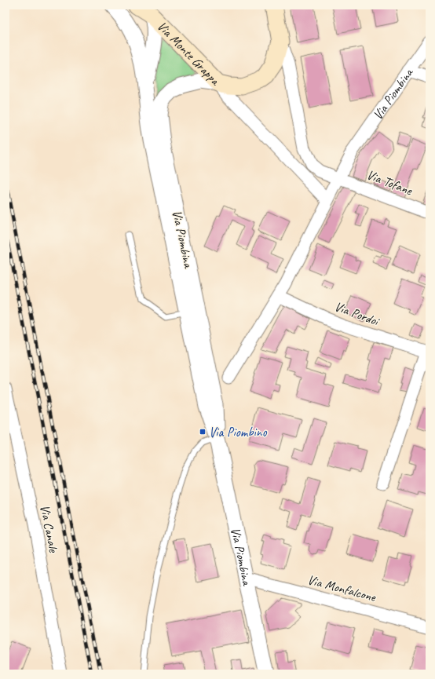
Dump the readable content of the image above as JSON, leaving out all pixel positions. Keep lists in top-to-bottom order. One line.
{"streets":{"main road":["Via Monte Grappa"],"street":["Via Piombina","Via Tofane","Via Pordoi","Via Canale","Via Monfalcone"]},"crossings":[["Via Monte Grappa","Via Piombina"],["Via Monte Grappa","Via Tofane"],["Via Piombina","Via Tofane"],["Via Piombina","Via Pordoi"],["Via Piombina","Via Monfalcone"]],"places":{"transit":["Via Piombino"]}}
